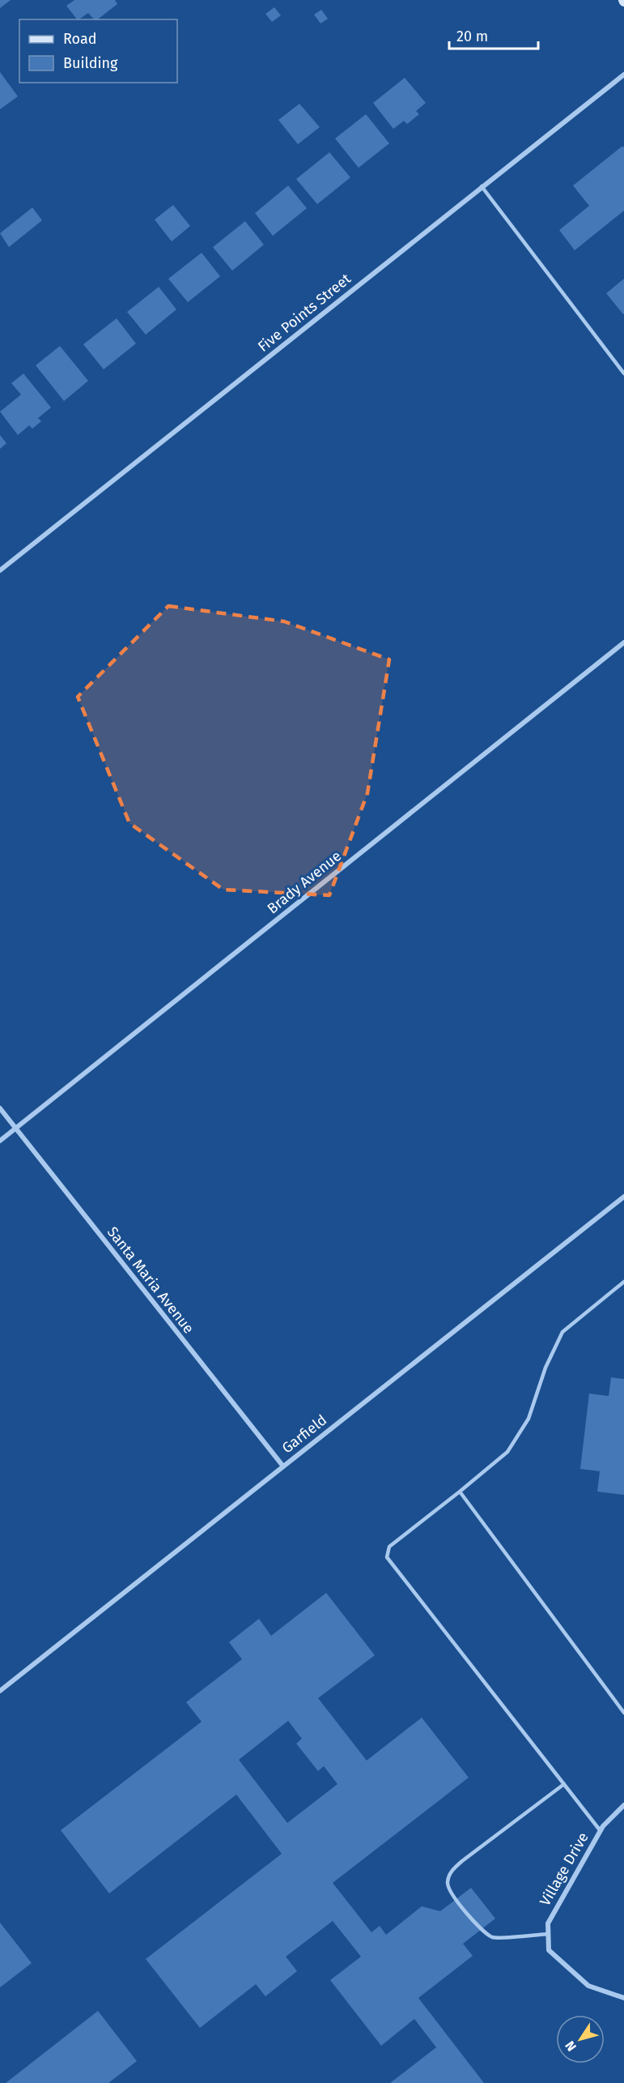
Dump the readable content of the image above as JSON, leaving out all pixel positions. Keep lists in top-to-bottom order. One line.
{"streets":{"street":["Five Points Street","Brady Avenue","Santa Maria Avenue","Garfield","Village Drive"]},"crossings":[["Brady Avenue","Santa Maria Avenue"],["Santa Maria Avenue","Garfield"]],"legend":["Road","Building"],"scale_bar":"20 m","north":"bottom left"}
